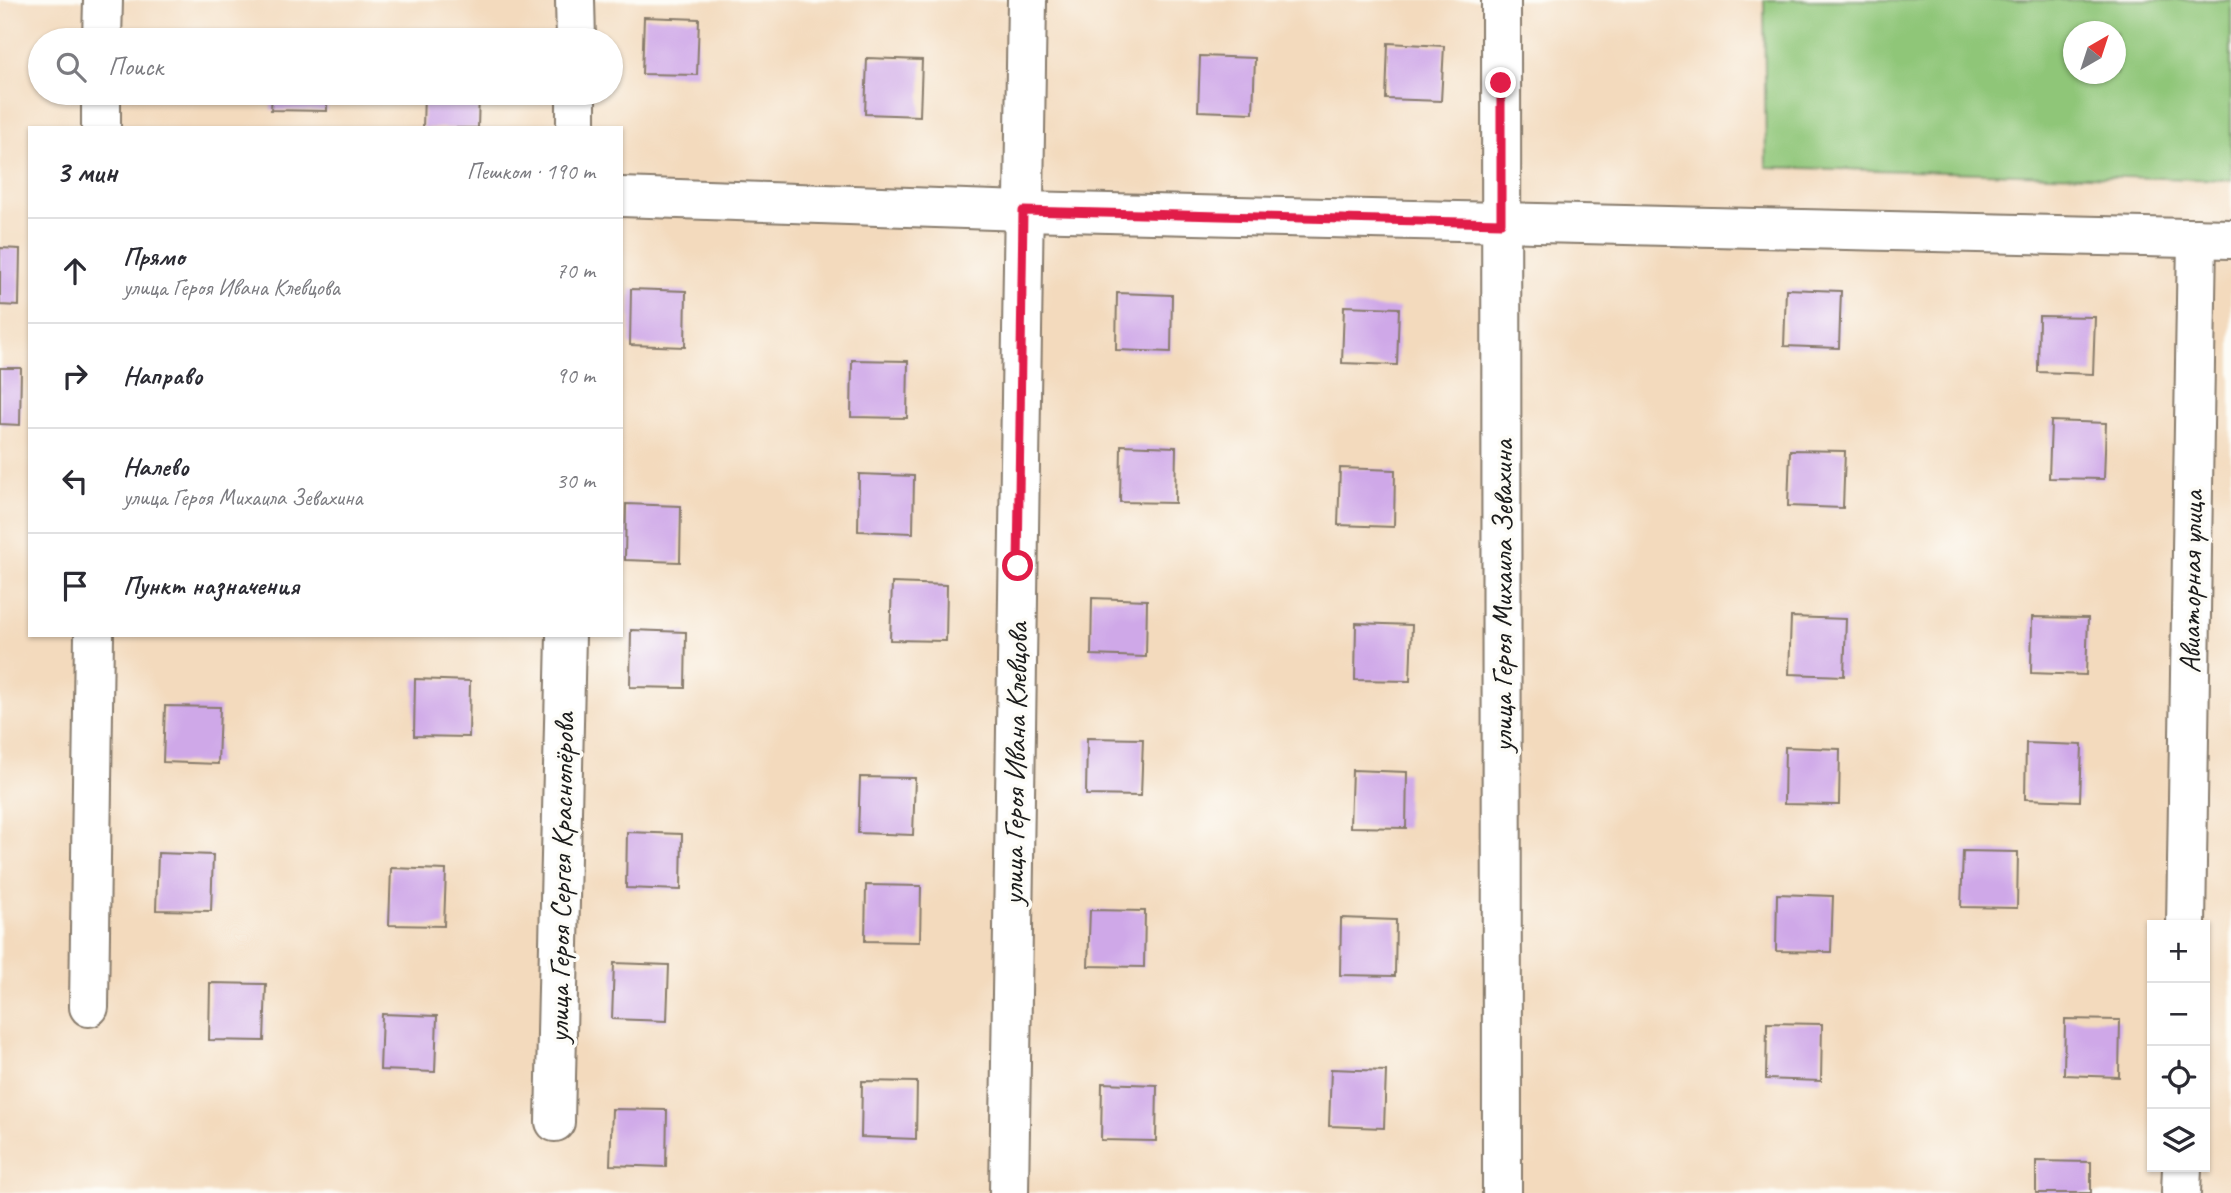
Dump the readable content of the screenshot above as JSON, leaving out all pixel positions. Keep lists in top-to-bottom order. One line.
{"streets":{"street":["Авиаторная улица","улица Героя Михаила Зевахина","улица Героя Ивана Клевцова","улица Героя Сергея Краснопёрова"]},"north":"top right","page":{"search":"Поиск","heading":["3 мин","Пешком · 190 m"],"list":[["Прямо","улица Героя Ивана Клевцова","70 m"],["Направо","90 m"],["Налево","улица Героя Михаила Зевахина","30 m"],"Пункт назначения"],"map_buttons":["+","−"]}}
